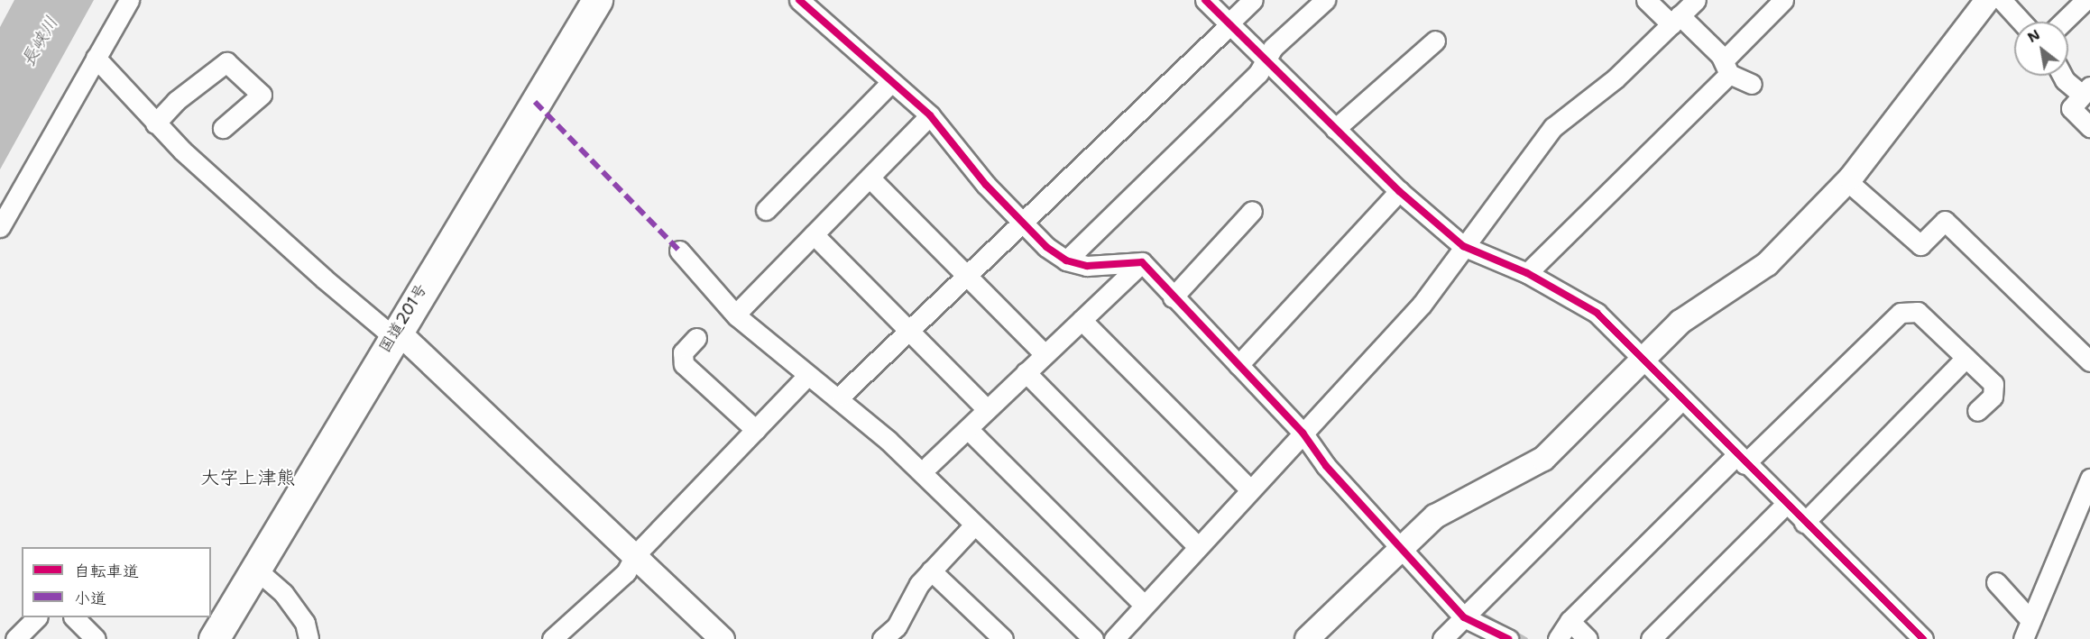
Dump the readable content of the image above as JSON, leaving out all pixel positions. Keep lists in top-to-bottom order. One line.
{"streets":{"highway":["国道201号"]},"districts":["大字上津熊"],"water":["長峡川"],"legend":["自転車道","小道"],"north":"top left"}
